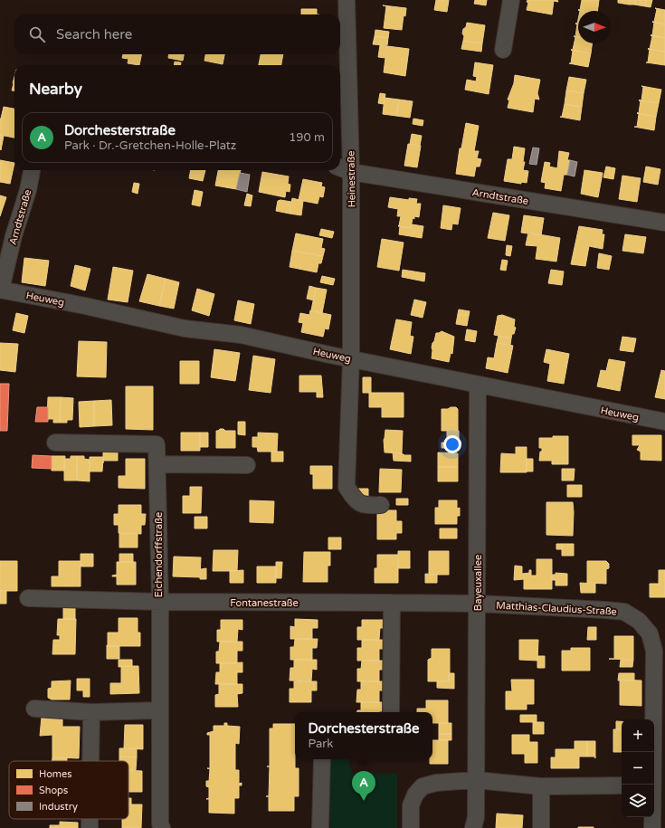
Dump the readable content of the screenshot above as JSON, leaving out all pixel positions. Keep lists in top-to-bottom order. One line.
{"streets":{"street":["Heinestraße","Arndtstraße","Heuweg","Eichendorffstraße","Bayeuxallee","Fontanestraße","Matthias-Claudius-Straße"]},"crossings":[["Heinestraße","Arndtstraße"],["Heinestraße","Heuweg"],["Arndtstraße","Heuweg"],["Heuweg","Bayeuxallee"],["Eichendorffstraße","Fontanestraße"],["Bayeuxallee","Fontanestraße"],["Bayeuxallee","Matthias-Claudius-Straße"],["Fontanestraße","Matthias-Claudius-Straße"]],"legend":["Homes","Shops","Industry"],"north":"right","page":{"search":"Search here","heading":"Nearby","list":[{"mark":"A","name":"Dorchesterstraße","note":"Park · Dr.-Gretchen-Holle-Platz","value":"190 m"}],"popup":["Dorchesterstraße","Park"],"map_buttons":["+","−"],"pins":"A"}}
